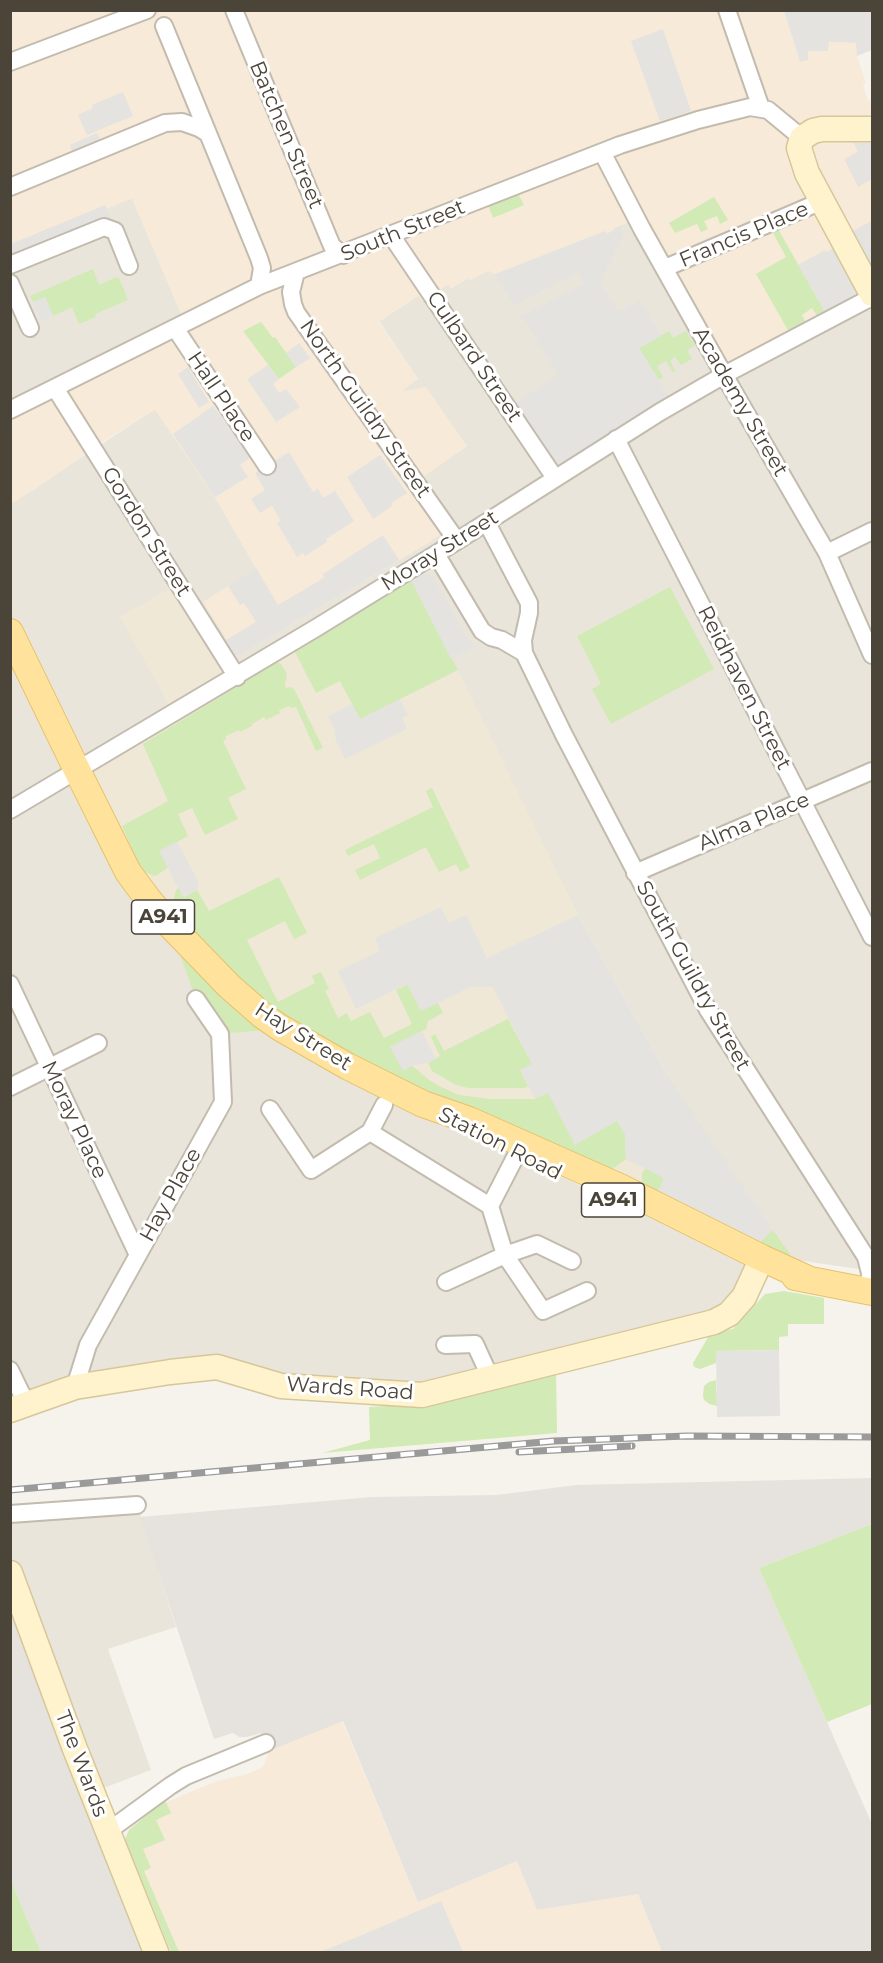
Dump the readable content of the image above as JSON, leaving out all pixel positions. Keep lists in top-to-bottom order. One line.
{"streets":{"main road":["A941","Hay Street"],"street":["Batchen Street","South Street","Francis Place","Culbard Street","Hall Place","Academy Street","North Guildry Street","Gordon Street","Moray Street","Reidhaven Street","Alma Place","South Guildry Street","Moray Place","Hay Place","Wards Road","The Wards"]},"crossings":[["Batchen Street","South Street"],["South Street","Culbard Street"],["South Street","Hall Place"],["South Street","Academy Street"],["South Street","North Guildry Street"],["South Street","Gordon Street"],["Francis Place","Academy Street"],["Culbard Street","Moray Street"],["Academy Street","Moray Street"],["North Guildry Street","Moray Street"],["Gordon Street","Moray Street"],["Moray Street","Reidhaven Street"],["Moray Street","Hay Street"],["Reidhaven Street","Alma Place"],["Alma Place","South Guildry Street"],["A941","South Guildry Street"],["A941","Hay Street"],["A941","Wards Road"],["Hay Street","Wards Road"],["Moray Place","Hay Place"],["Hay Place","Wards Road"]]}
